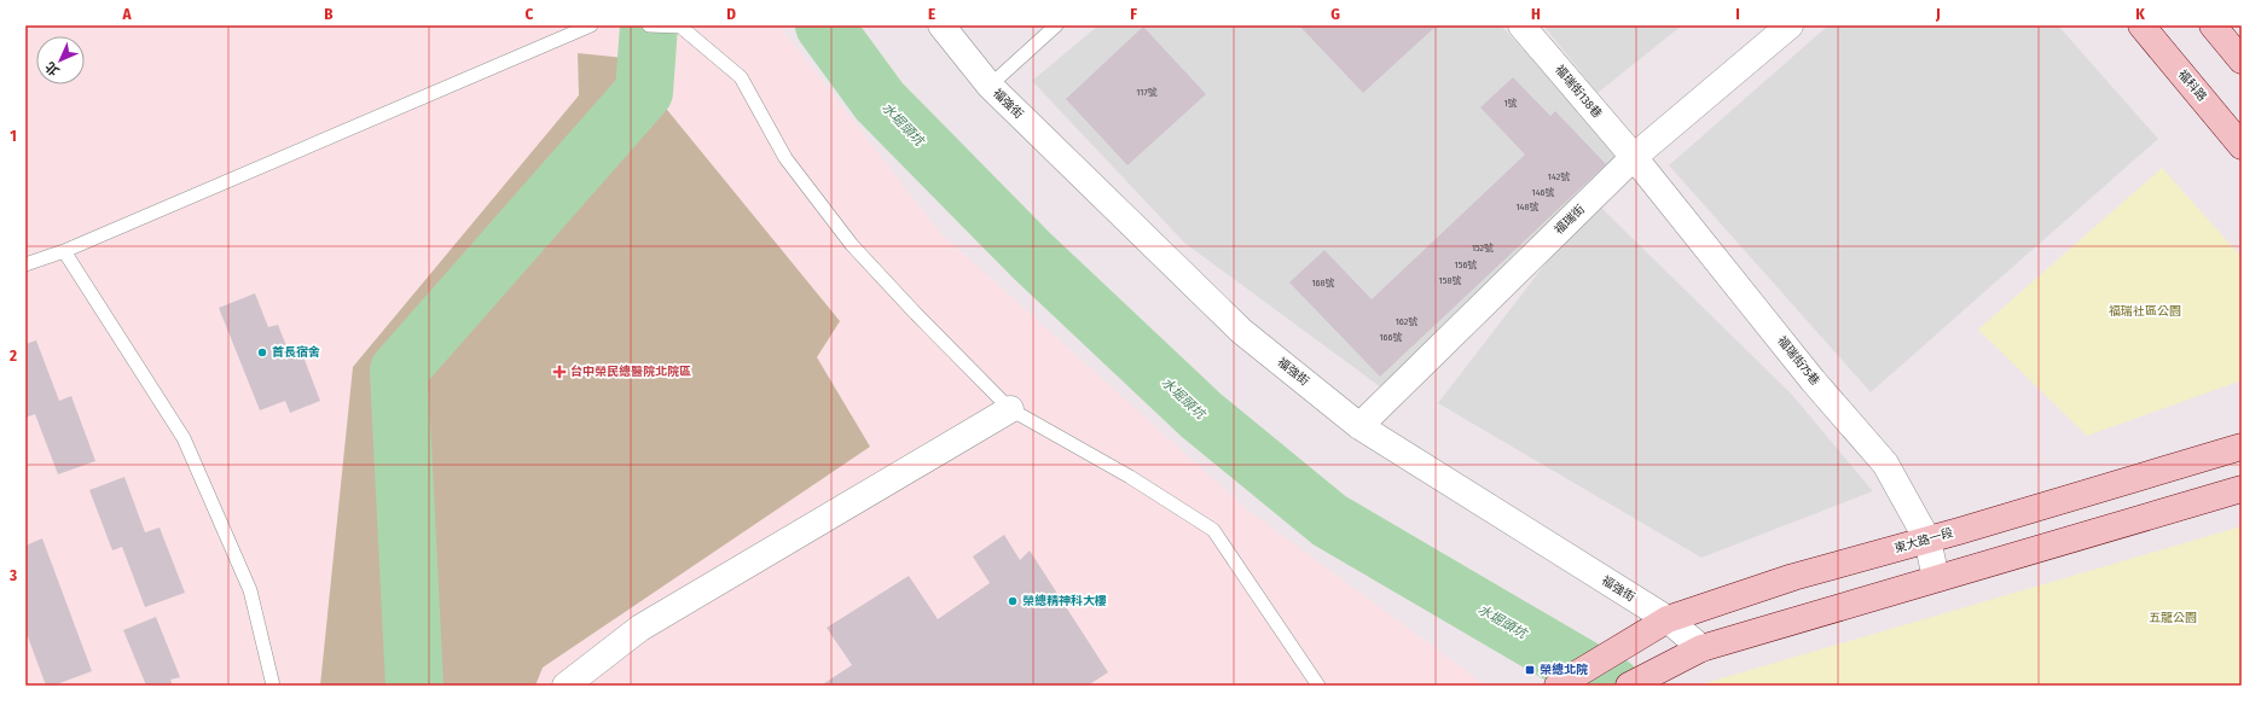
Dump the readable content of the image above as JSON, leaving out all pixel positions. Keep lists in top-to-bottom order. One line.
{"streets":{"street":["福科路","福瑞街138巷","福強街","福瑞街","福瑞街75巷","東大路一段"]},"crossings":[["福瑞街138巷","福瑞街"],["福瑞街138巷","福瑞街75巷"],["福強街","福瑞街"],["福強街","東大路一段"],["福瑞街","福瑞街75巷"],["福瑞街75巷","東大路一段"]],"water":["水堀頭坑"],"parks":["福瑞社區公園","五龍公園"],"places":{"other":["首長宿舍","榮總精神科大樓"],"health":["台中榮民總醫院北院區"],"transit":["榮總北院"]},"house_numbers":["117號","1號","142號","146號","148號","152號","156號","158號","168號","162號","166號"],"north":"bottom left","grid":{"columns":["A","B","C","D","E","F","G","H","I","J","K"],"rows":["1","2","3"]}}
